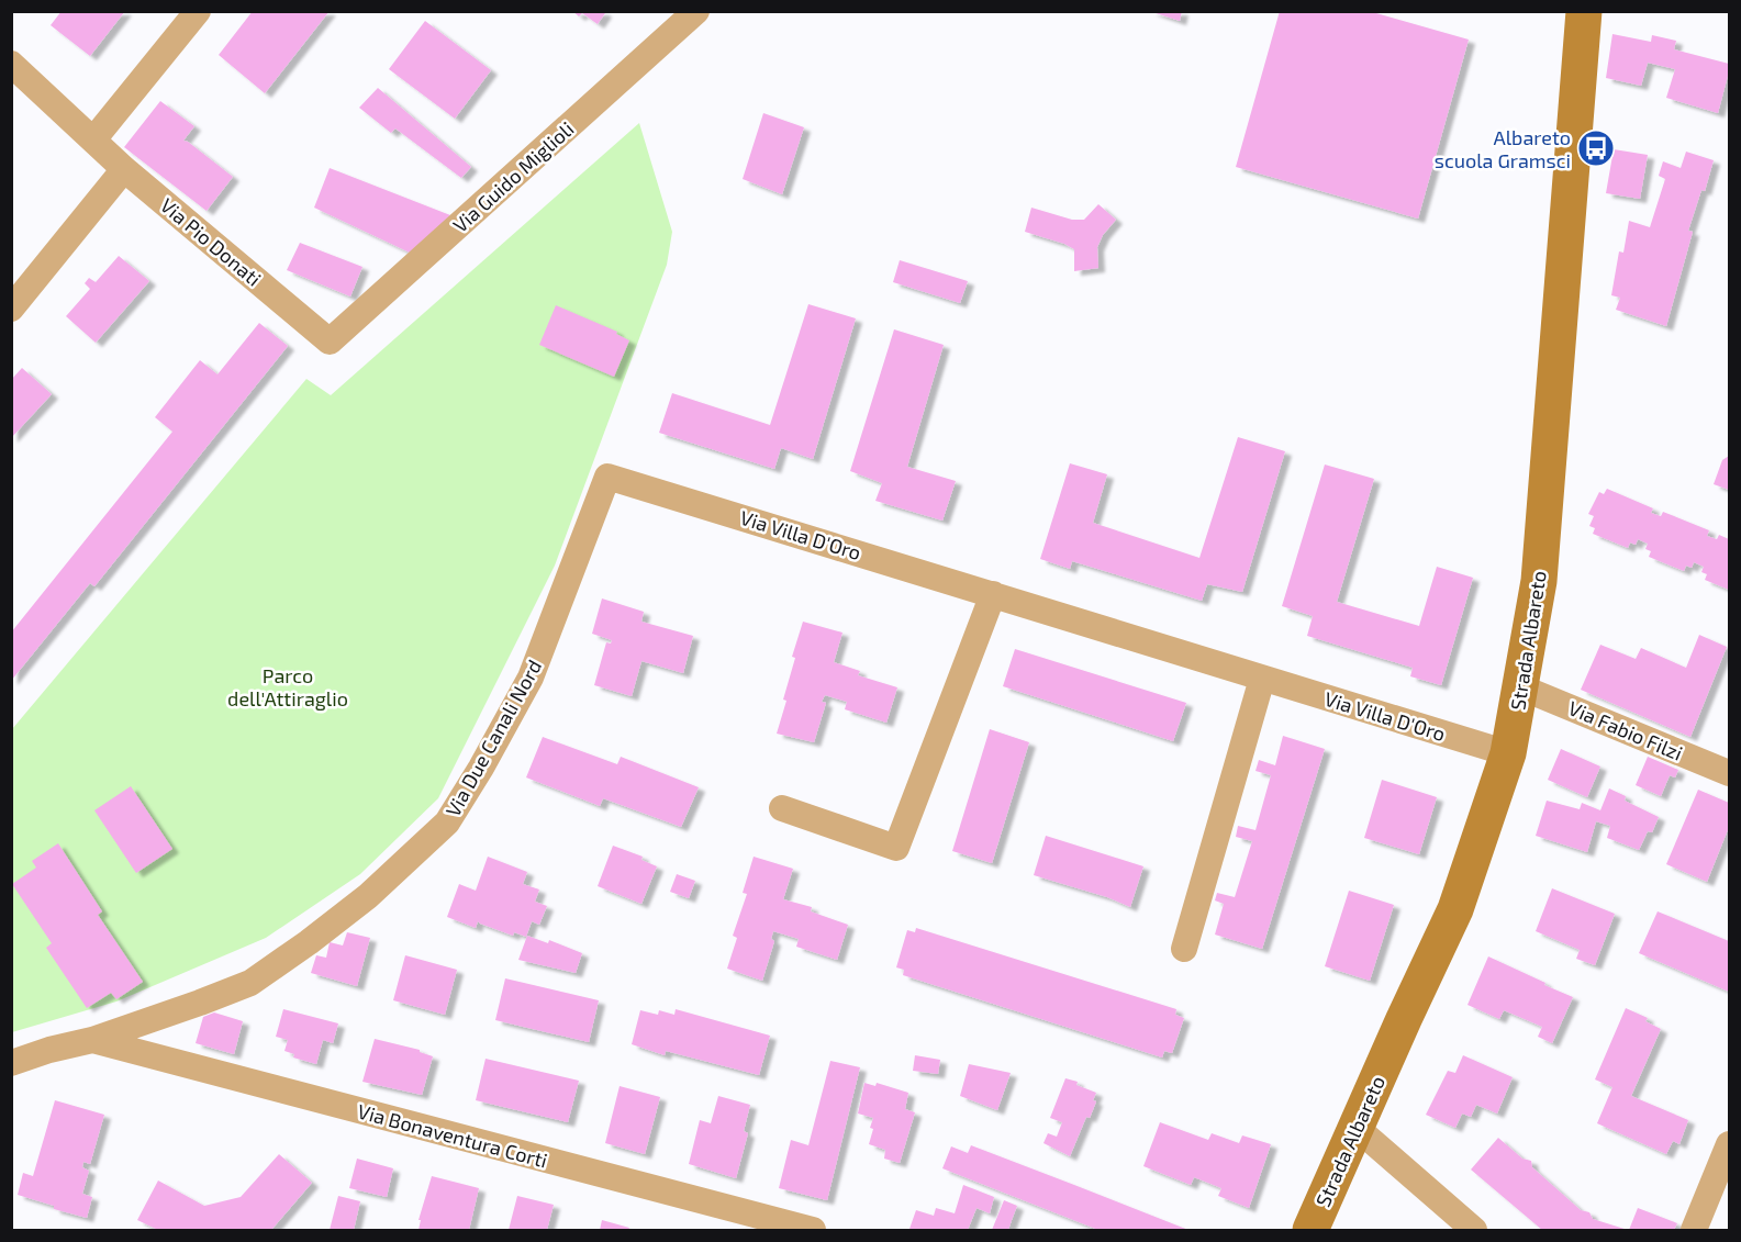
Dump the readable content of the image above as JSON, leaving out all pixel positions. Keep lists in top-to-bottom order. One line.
{"streets":{"street":["Via Guido Miglioli","Via Pio Donati","Via Villa D'Oro","Strada Albareto","Via Fabio Filzi","Via Due Canali Nord","Via Bonaventura Corti"]},"crossings":[["Via Guido Miglioli","Via Pio Donati"],["Via Villa D'Oro","Strada Albareto"],["Via Villa D'Oro","Via Due Canali Nord"],["Strada Albareto","Via Fabio Filzi"],["Via Due Canali Nord","Via Bonaventura Corti"]],"parks":["Parco dell'Attiraglio"],"places":{"bus stop":["Albareto scuola Gramsci"]}}
